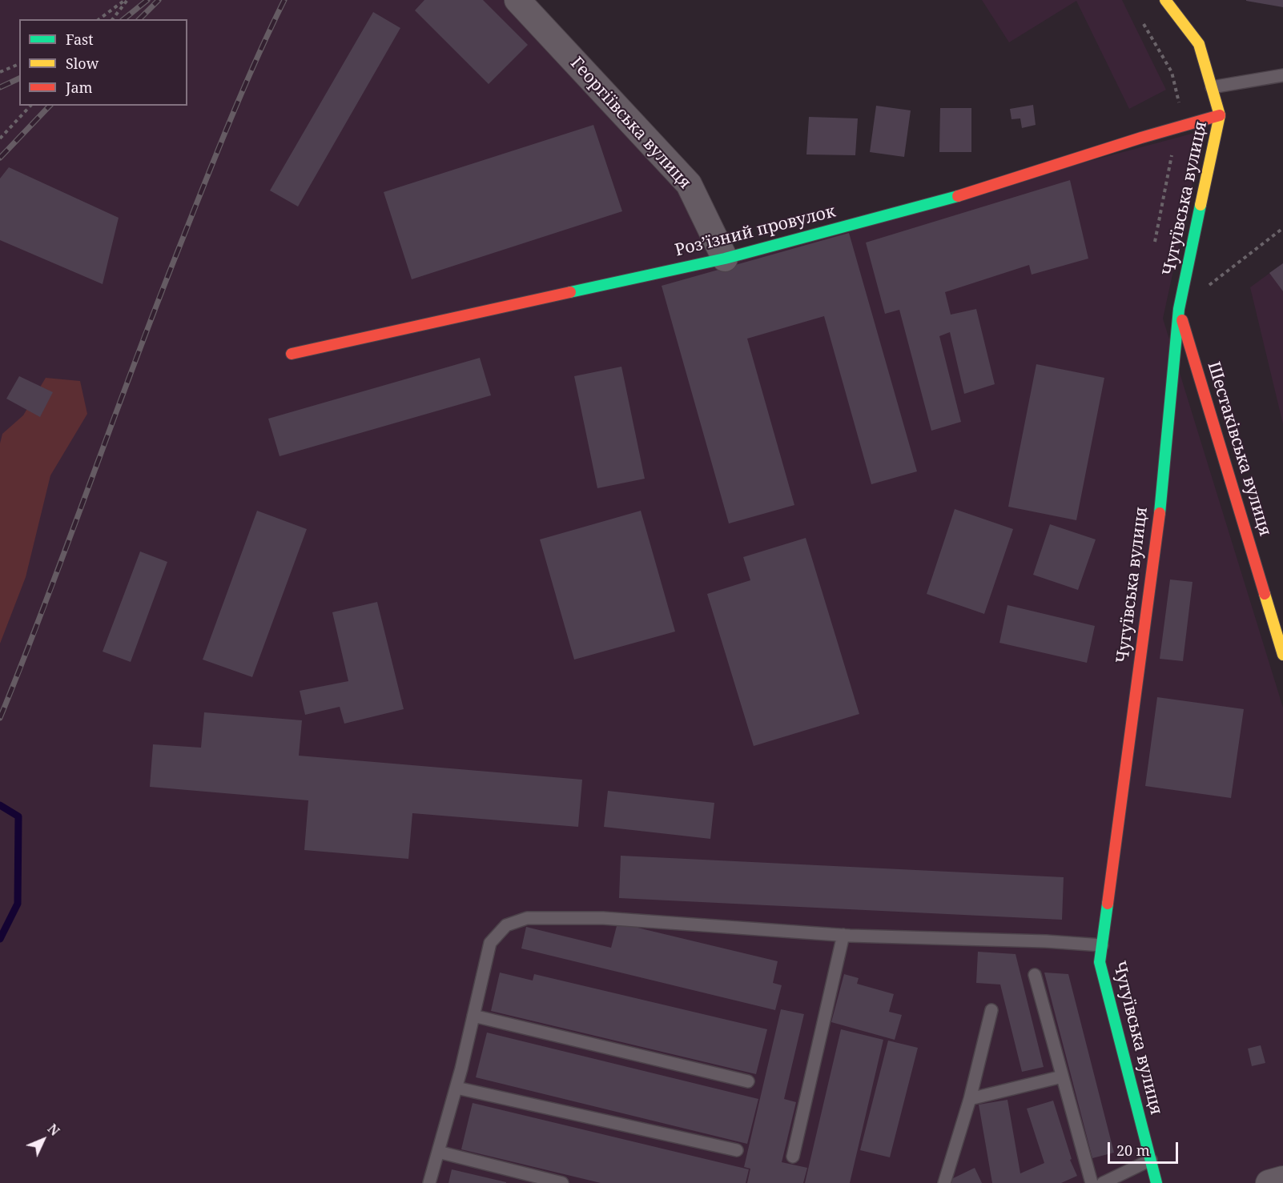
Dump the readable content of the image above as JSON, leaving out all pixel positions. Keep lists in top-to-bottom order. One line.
{"streets":{"street":["Георгіївська вулиця","Чугуївська вулиця","Роз’їзний провулок","Шестаківська вулиця"]},"crossings":[["Георгіївська вулиця","Роз’їзний провулок"],["Чугуївська вулиця","Роз’їзний провулок"],["Чугуївська вулиця","Шестаківська вулиця"]],"legend":["Fast","Slow","Jam"],"scale_bar":"20 m","north":"top right"}
